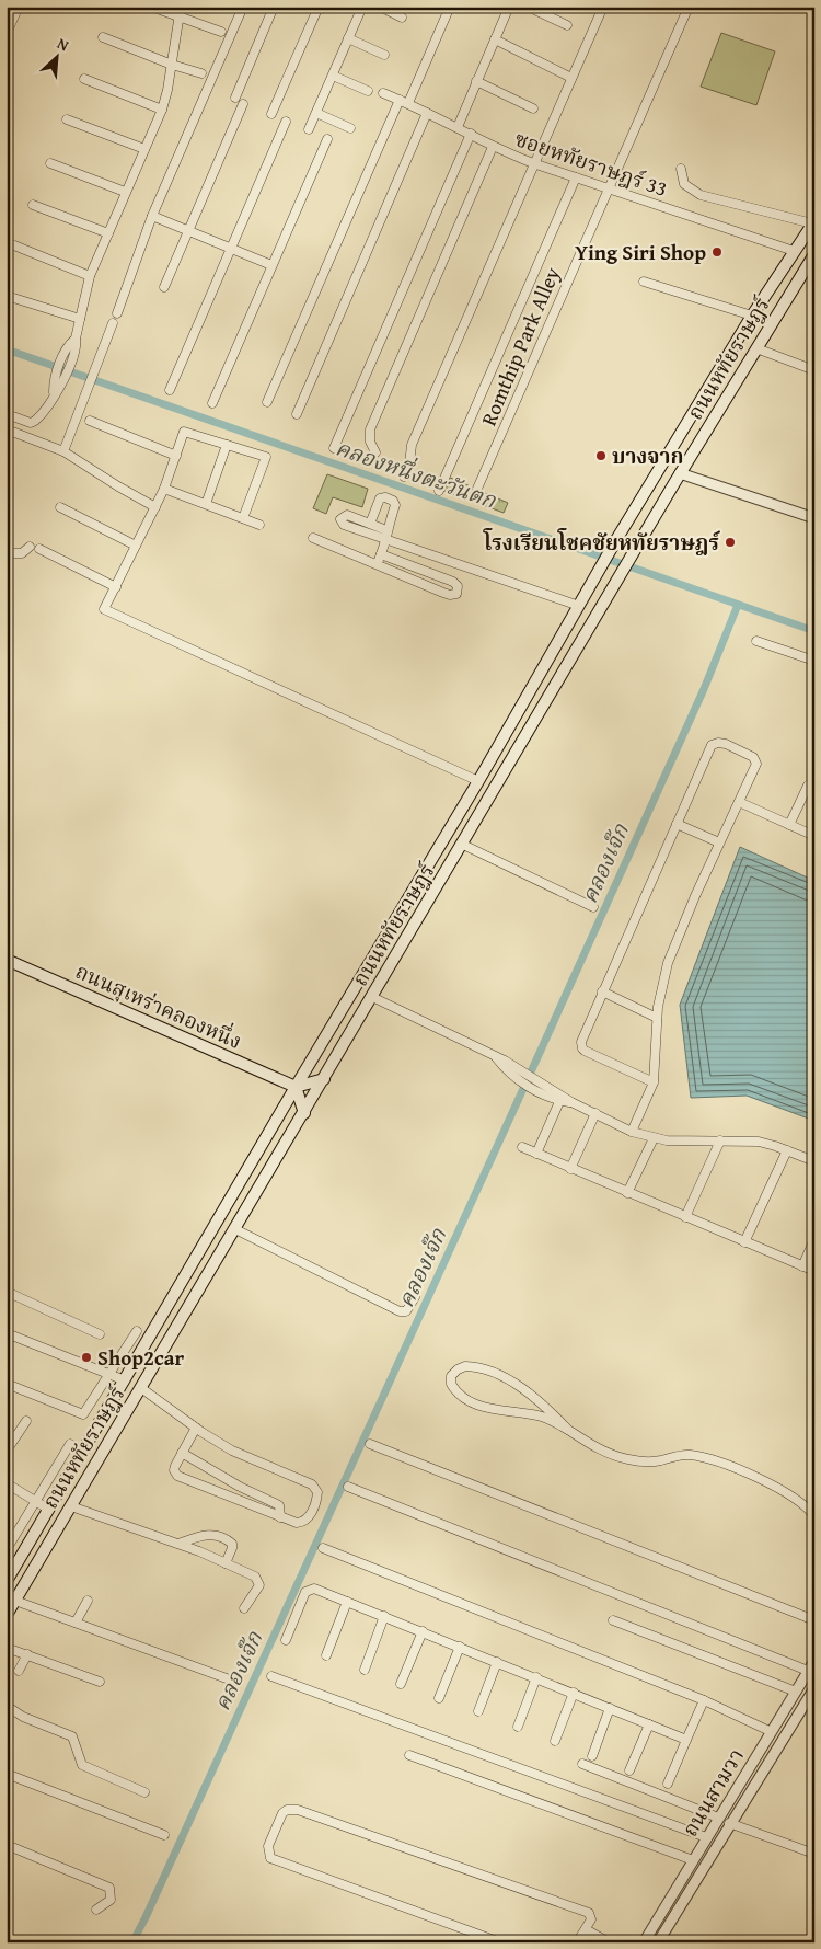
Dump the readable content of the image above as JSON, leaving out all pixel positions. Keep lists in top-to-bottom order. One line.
{"streets":{"main road":["ถนนหทัยราษฎร์","ถนนสุเหร่าคลองหนึ่ง"],"street":["ซอยหทัยราษฎร์ 33","Romthip Park Alley","ถนนสามวา"]},"crossings":[["ซอยหทัยราษฎร์ 33","Romthip Park Alley"],["ซอยหทัยราษฎร์ 33","ถนนหทัยราษฎร์"],["ถนนหทัยราษฎร์","ถนนสุเหร่าคลองหนึ่ง"]],"water":["คลองหนึ่งตะวันตก","คลองเจ๊ก"],"places":["Ying Siri Shop","บางจาก","โรงเรียนโชคชัยหทัยราษฎร์","Shop2car"],"north":"top right"}
